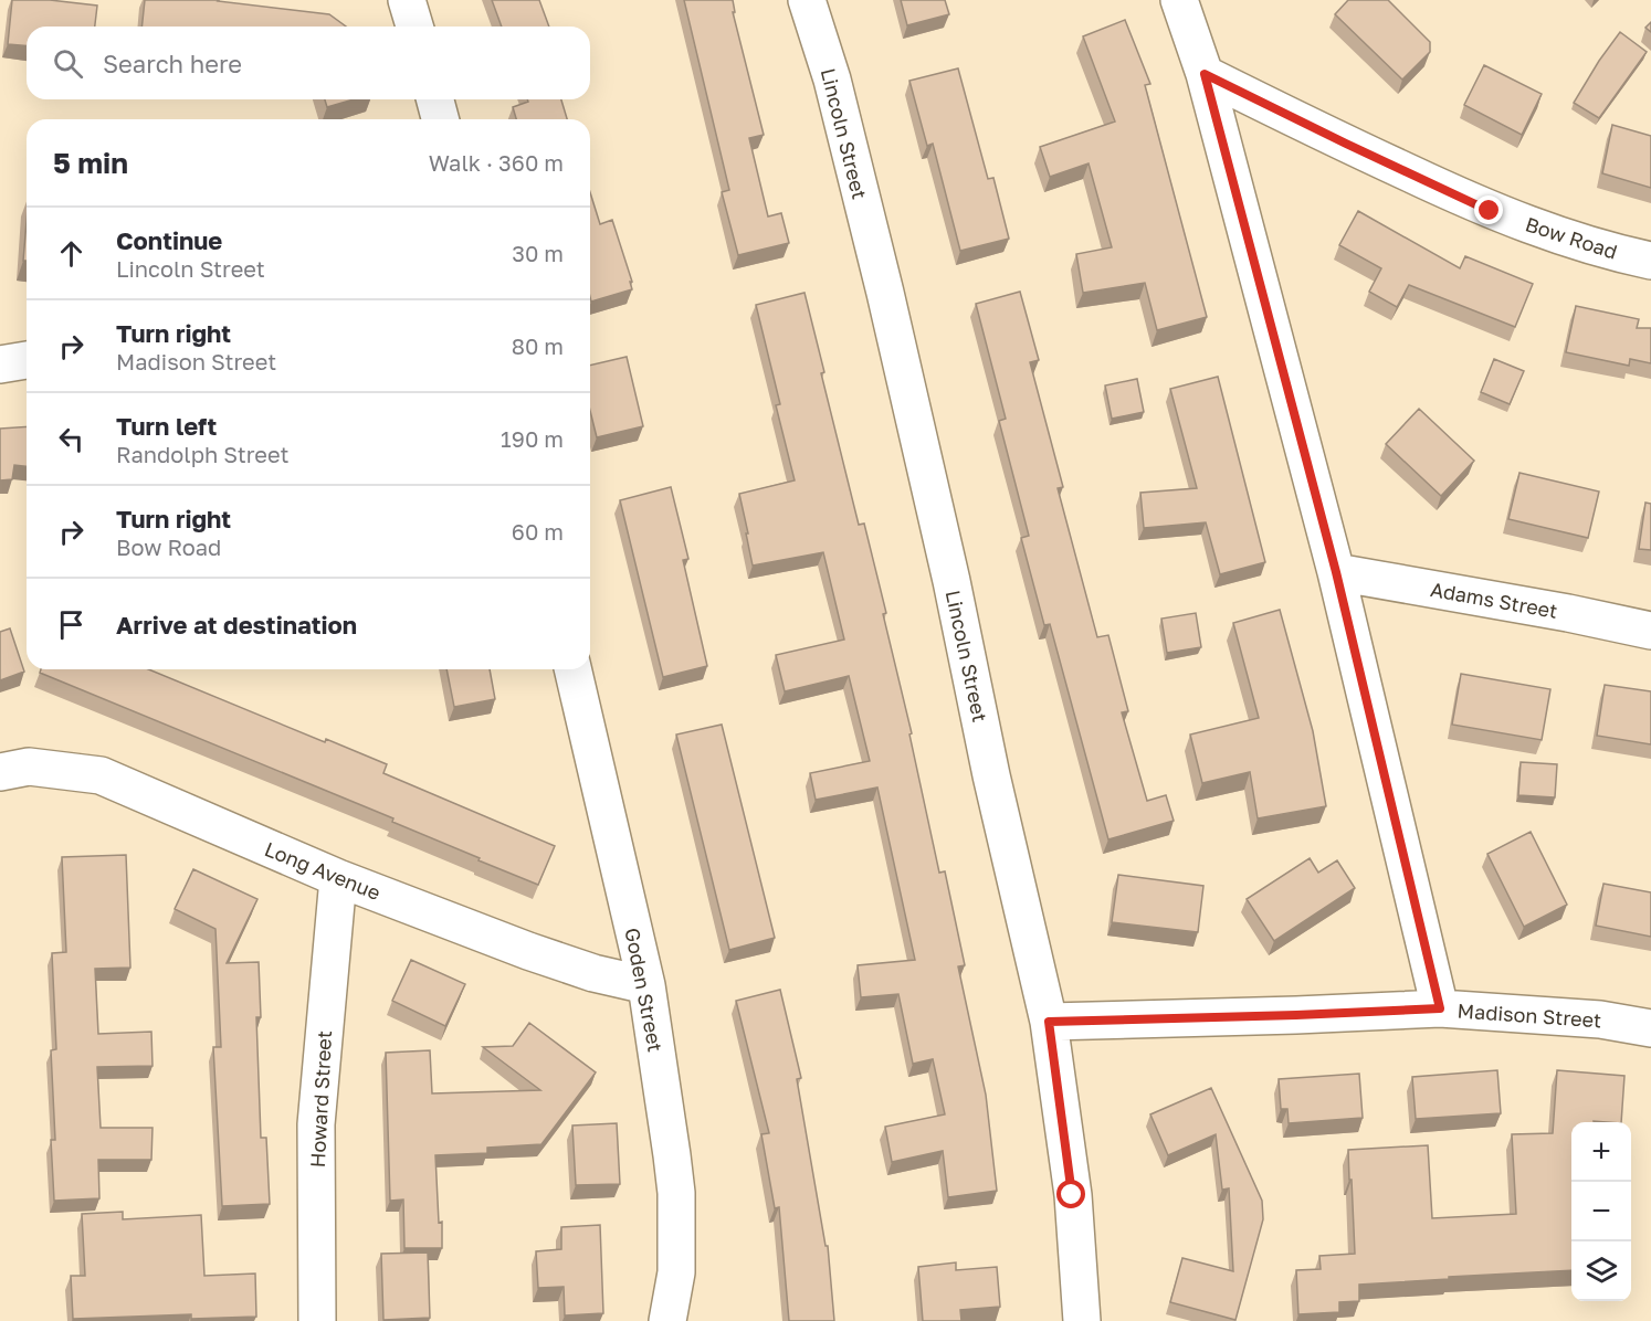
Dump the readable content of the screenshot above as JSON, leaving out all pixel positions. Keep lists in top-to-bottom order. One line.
{"streets":{"street":["Lincoln Street","Bow Road","Adams Street","Long Avenue","Goden Street","Madison Street","Howard Street"]},"crossings":[["Lincoln Street","Madison Street"],["Long Avenue","Goden Street"],["Long Avenue","Howard Street"]],"page":{"search":"Search here","heading":["5 min","Walk · 360 m"],"list":[["Continue","Lincoln Street","30 m"],["Turn right","Madison Street","80 m"],["Turn left","Randolph Street","190 m"],["Turn right","Bow Road","60 m"],"Arrive at destination"],"map_buttons":["+","−"]}}
